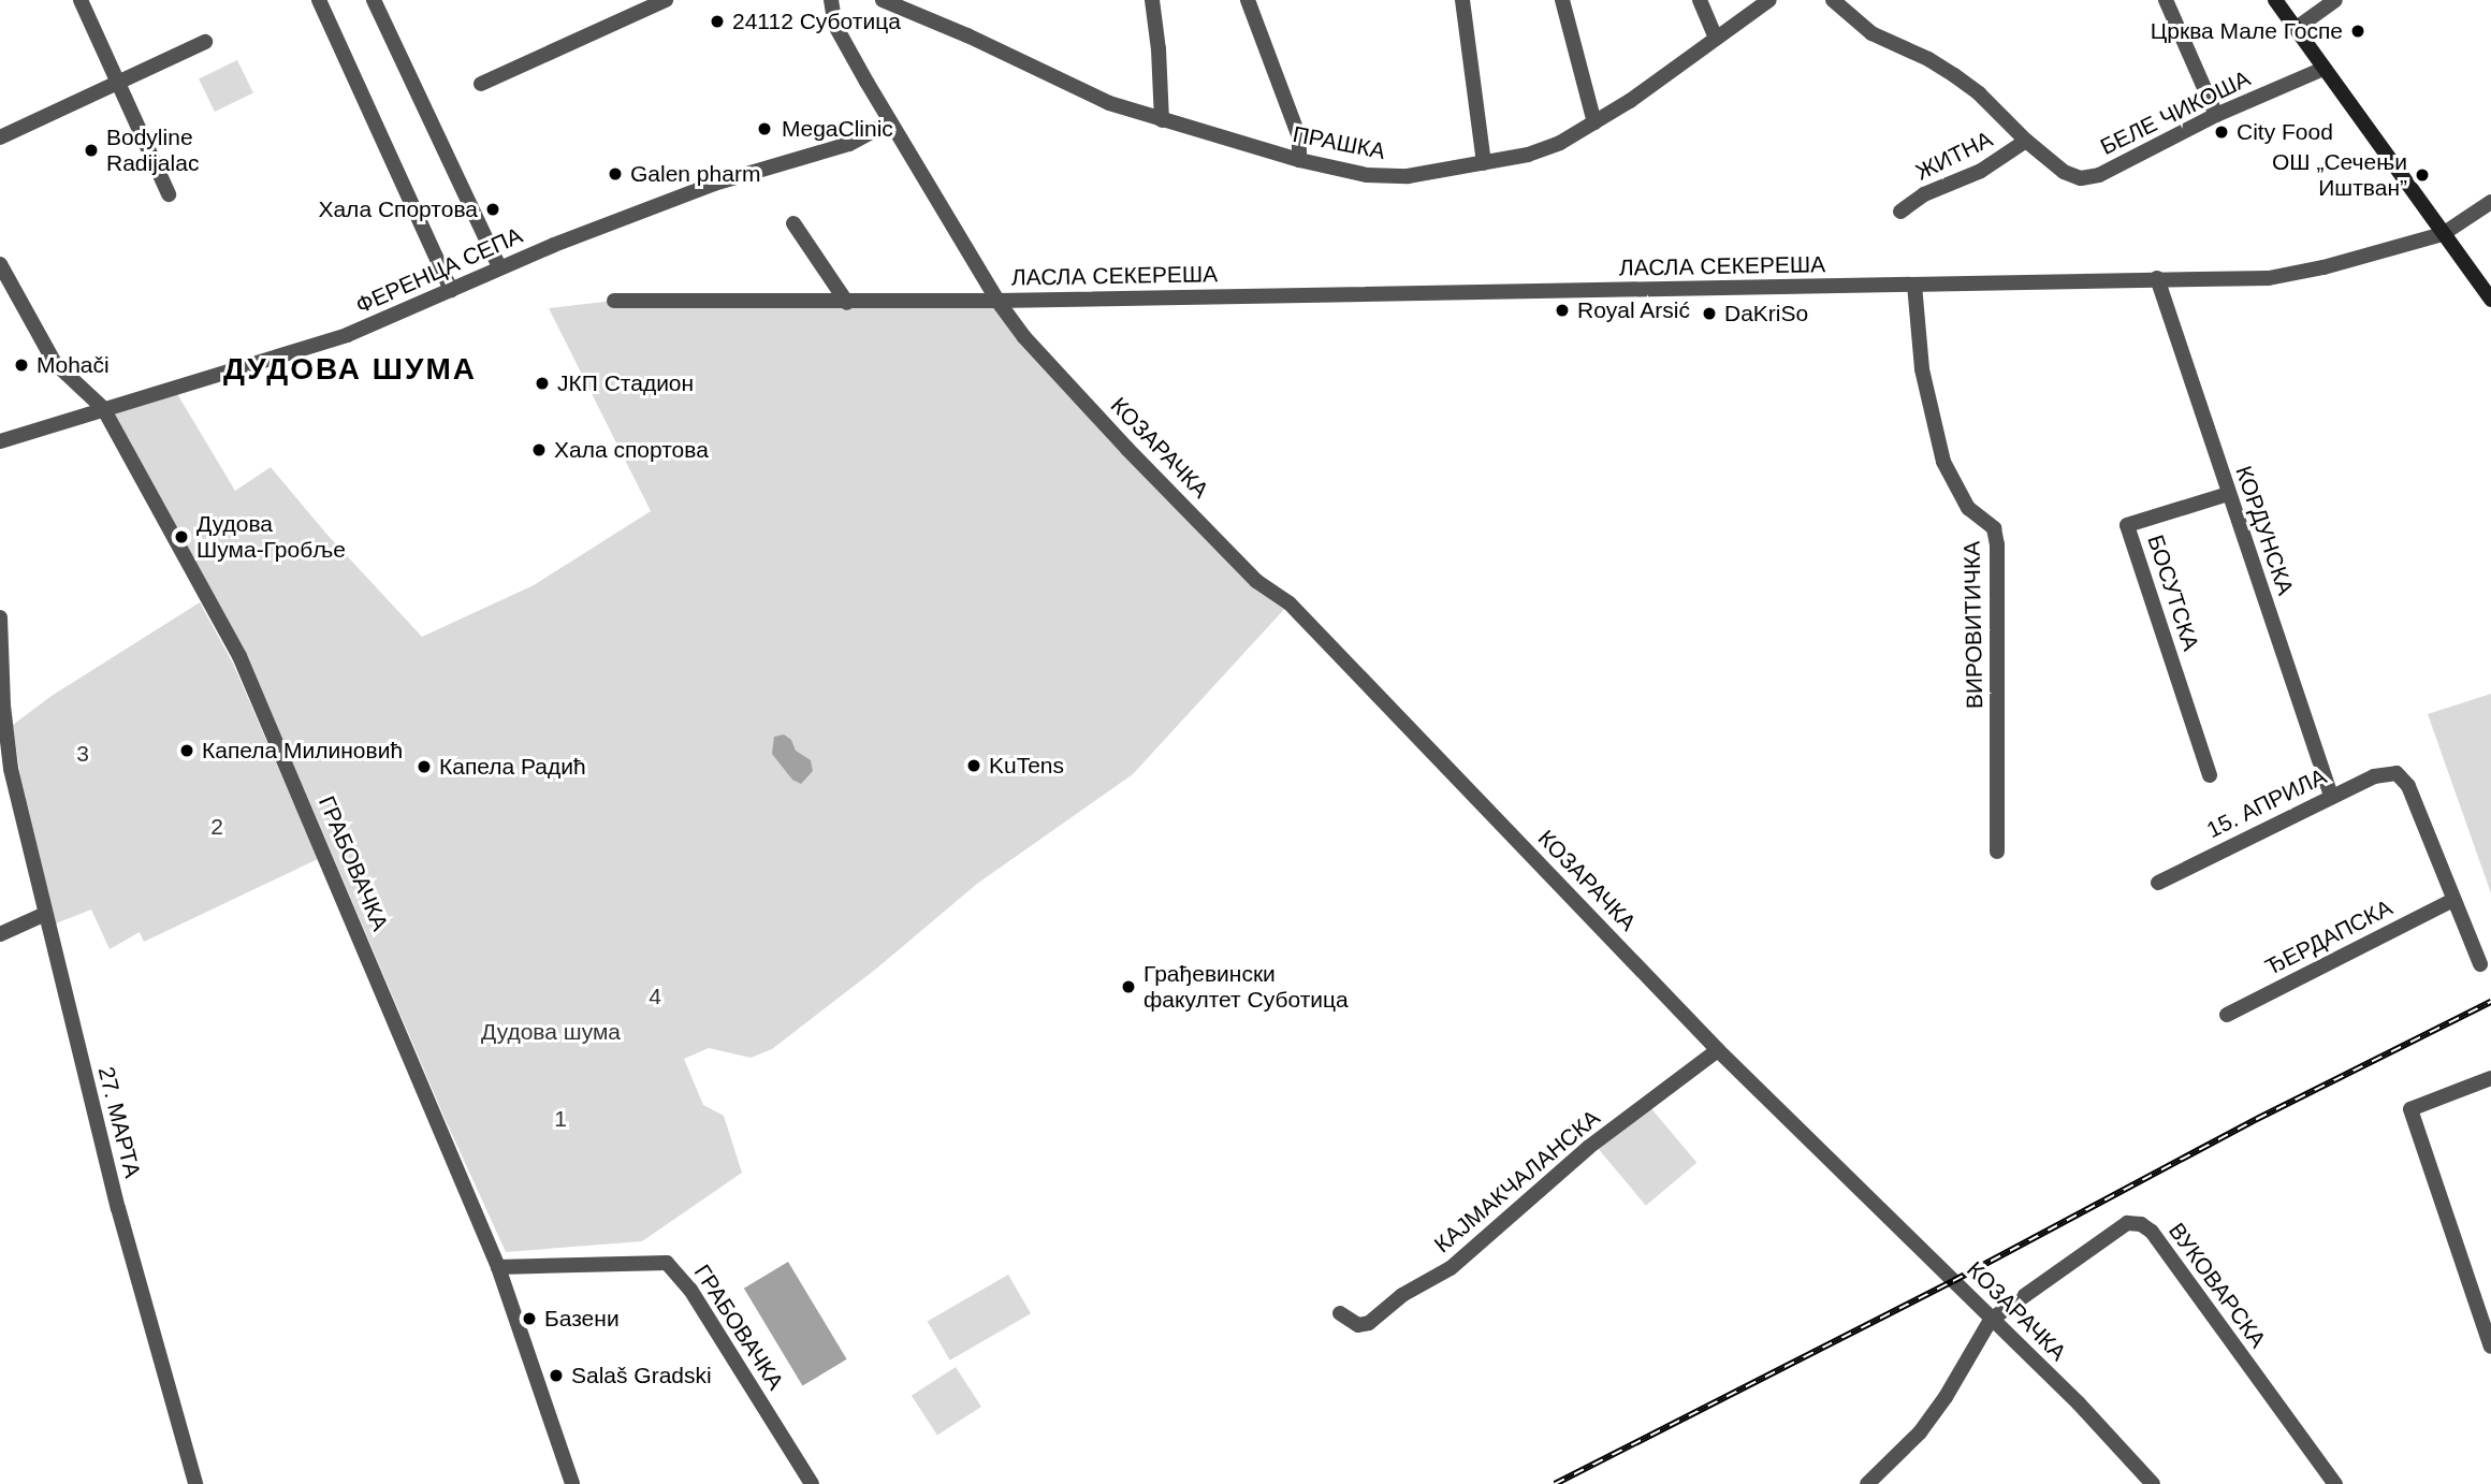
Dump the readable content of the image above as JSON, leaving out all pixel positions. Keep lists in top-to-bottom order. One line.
{"streets":{"street":["БЕЛЕ ЧИКОША","ПРАШКА","ЖИТНА","ЛАСЛА СЕКЕРЕША","ФЕРЕНЦА СЕПА","КОЗАРАЧКА","КОРДУНСКА","БОСУТСКА","ВИРОВИТИЧКА","15. АПРИЛА","ГРАБОВАЧКА","ЂЕРДАПСКА","27. МАРТА","КАЈМАКЧАЛАНСКА","ВУКОВАРСКА"]},"crossings":[["БЕЛЕ ЧИКОША","ЖИТНА"],["ЛАСЛА СЕКЕРЕША","КОЗАРАЧКА"],["ЛАСЛА СЕКЕРЕША","КОРДУНСКА"],["ЛАСЛА СЕКЕРЕША","ВИРОВИТИЧКА"],["ФЕРЕНЦА СЕПА","КОЗАРАЧКА"],["ФЕРЕНЦА СЕПА","ГРАБОВАЧКА"],["КОЗАРАЧКА","КАЈМАКЧАЛАНСКА"],["КОЗАРАЧКА","ВУКОВАРСКА"],["КОРДУНСКА","БОСУТСКА"],["КОРДУНСКА","15. АПРИЛА"],["15. АПРИЛА","ЂЕРДАПСКА"]],"districts":["ДУДОВА ШУМА"],"parks":["3","2","4","Дудова шума","1"],"places":["24112 Суботица","Црква Мале Госпе","MegaClinic","City Food","Bodyline Radijalac","Galen pharm","ОШ „Сечењи Иштван”","Хала Спортова","Royal Arsić","DaKriSo","Mohači","ЈКП Стадион","Хала спортова","Дудова Шума-Гробље","Капела Милиновић","KuTens","Капела Радић","Грађевински факултет Суботица","Базени","Salaš Gradski"]}
